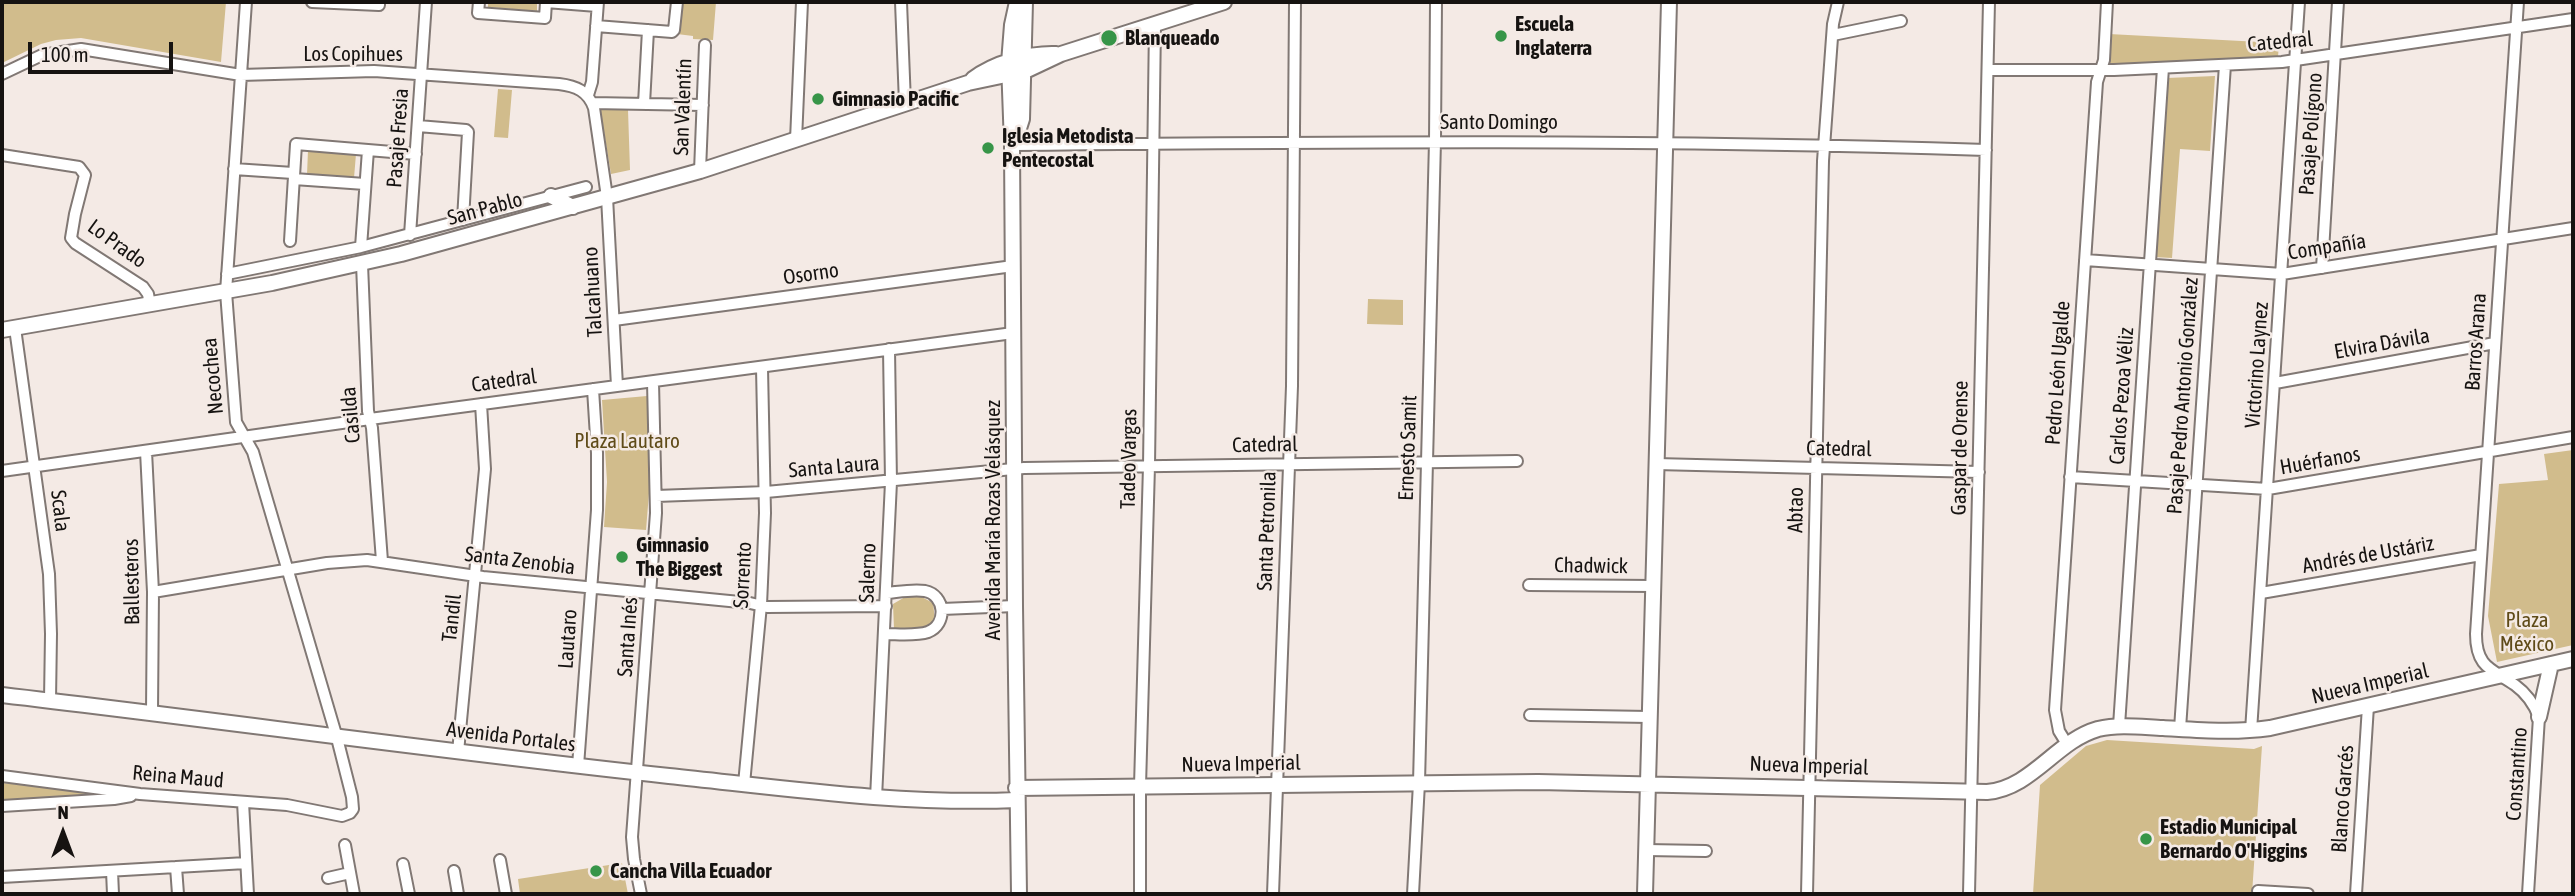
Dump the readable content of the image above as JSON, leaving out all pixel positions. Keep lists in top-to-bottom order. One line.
{"streets":{"main road":["San Pablo","Avenida María Rozas Velásquez","Nueva Imperial","Avenida Portales"],"street":["Catedral","Los Copihues","San Valentín","Santo Domingo","Pasaje Polígono","Pasaje Fresia","Lo Prado","Compañía","Osorno","Talcahuano","Barros Arana","Elvira Dávila","Victorino Laynez","Pedro León Ugalde","Necochea","Carlos Pezoa Véliz","Pasaje Pedro Antonio González","Casilda","Ernesto Samit","Gaspar de Orense","Tadeo Vargas","Huérfanos","Santa Laura","Abtao","Scala","Santa Petronila","Andrés de Ustáriz","Santa Zenobia","Chadwick","Salerno","Sorrento","Ballesteros","Tandil","Santa Inés","Lautaro","Constantino","Reina Maud","Blanco Garcés"]},"crossings":[["Catedral","Pasaje Polígono"],["Catedral","Talcahuano"],["Catedral","Barros Arana"],["Catedral","Victorino Laynez"],["Catedral","Pedro León Ugalde"],["Catedral","Necochea"],["Catedral","Carlos Pezoa Véliz"],["Catedral","Pasaje Pedro Antonio González"],["Catedral","Casilda"],["Catedral","Ernesto Samit"],["Catedral","Gaspar de Orense"],["Catedral","Tadeo Vargas"],["Catedral","Santa Laura"],["Catedral","Abtao"],["Catedral","Scala"],["Catedral","Avenida María Rozas Velásquez"],["Catedral","Santa Petronila"],["Catedral","Salerno"],["Catedral","Sorrento"],["Catedral","Ballesteros"],["Catedral","Tandil"],["Catedral","Santa Inés"],["Catedral","Lautaro"],["Los Copihues","San Valentín"],["Los Copihues","Pasaje Fresia"],["Los Copihues","Talcahuano"],["Los Copihues","Necochea"],["San Valentín","San Pablo"],["Santo Domingo","Ernesto Samit"],["Santo Domingo","Gaspar de Orense"],["Santo Domingo","Tadeo Vargas"],["Santo Domingo","Abtao"],["Santo Domingo","Avenida María Rozas Velásquez"],["Santo Domingo","Santa Petronila"],["Pasaje Polígono","Compañía"],["Pasaje Fresia","San Pablo"],["San Pablo","Lo Prado"],["San Pablo","Talcahuano"],["San Pablo","Necochea"],["San Pablo","Casilda"],["San Pablo","Tadeo Vargas"],["San Pablo","Scala"],["San Pablo","Avenida María Rozas Velásquez"],["Compañía","Barros Arana"],["Compañía","Victorino Laynez"],["Compañía","Pedro León Ugalde"],["Compañía","Carlos Pezoa Véliz"],["Compañía","Pasaje Pedro Antonio González"],["Osorno","Talcahuano"],["Osorno","Avenida María Rozas Velásquez"],["Barros Arana","Elvira Dávila"],["Barros Arana","Huérfanos"],["Barros Arana","Andrés de Ustáriz"],["Barros Arana","Nueva Imperial"],["Barros Arana","Constantino"],["Elvira Dávila","Victorino Laynez"],["Victorino Laynez","Huérfanos"],["Victorino Laynez","Andrés de Ustáriz"],["Victorino Laynez","Nueva Imperial"],["Pedro León Ugalde","Huérfanos"],["Pedro León Ugalde","Nueva Imperial"],["Necochea","Santa Zenobia"],["Necochea","Avenida Portales"],["Necochea","Reina Maud"],["Carlos Pezoa Véliz","Huérfanos"],["Carlos Pezoa Véliz","Nueva Imperial"],["Pasaje Pedro Antonio González","Huérfanos"],["Pasaje Pedro Antonio González","Nueva Imperial"],["Casilda","Santa Zenobia"],["Ernesto Samit","Nueva Imperial"],["Gaspar de Orense","Nueva Imperial"],["Tadeo Vargas","Nueva Imperial"],["Santa Laura","Avenida María Rozas Velásquez"],["Santa Laura","Salerno"],["Santa Laura","Sorrento"],["Santa Laura","Santa Inés"],["Abtao","Nueva Imperial"],["Scala","Avenida Portales"],["Avenida María Rozas Velásquez","Nueva Imperial"],["Avenida María Rozas Velásquez","Avenida Portales"],["Santa Petronila","Nueva Imperial"],["Santa Zenobia","Salerno"],["Santa Zenobia","Sorrento"],["Santa Zenobia","Ballesteros"],["Santa Zenobia","Tandil"],["Santa Zenobia","Santa Inés"],["Santa Zenobia","Lautaro"],["Salerno","Avenida Portales"],["Sorrento","Avenida Portales"],["Ballesteros","Avenida Portales"],["Tandil","Avenida Portales"],["Santa Inés","Avenida Portales"],["Lautaro","Avenida Portales"],["Nueva Imperial","Avenida Portales"],["Nueva Imperial","Constantino"],["Nueva Imperial","Blanco Garcés"]],"parks":["Plaza Lautaro","Plaza México"],"places":["Escuela Inglaterra","Blanqueado","Gimnasio Pacific","Iglesia Metodista Pentecostal","Gimnasio The Biggest","Estadio Municipal Bernardo O'Higgins","Cancha Villa Ecuador"],"scale_bar":"100 m","north":"top"}
